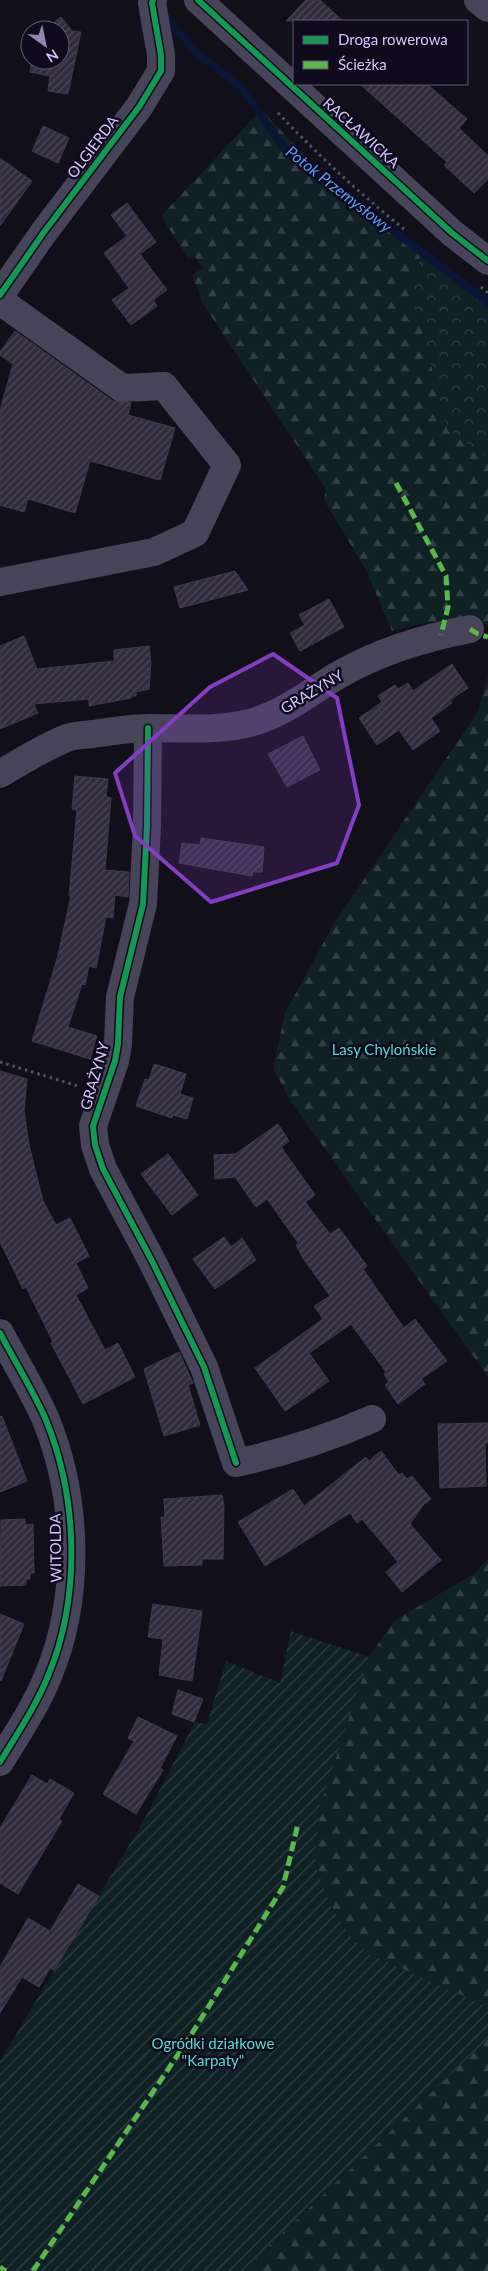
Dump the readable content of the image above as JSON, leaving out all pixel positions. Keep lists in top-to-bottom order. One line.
{"streets":{"street":["RACŁAWICKA","OLGIERDA","GRAŻYNY","WITOLDA"]},"water":["Potok Przemysłowy"],"parks":["Lasy Chylońskie","Ogródki działkowe \"Karpaty\""],"legend":["Droga rowerowa","Ścieżka"],"north":"bottom right"}
